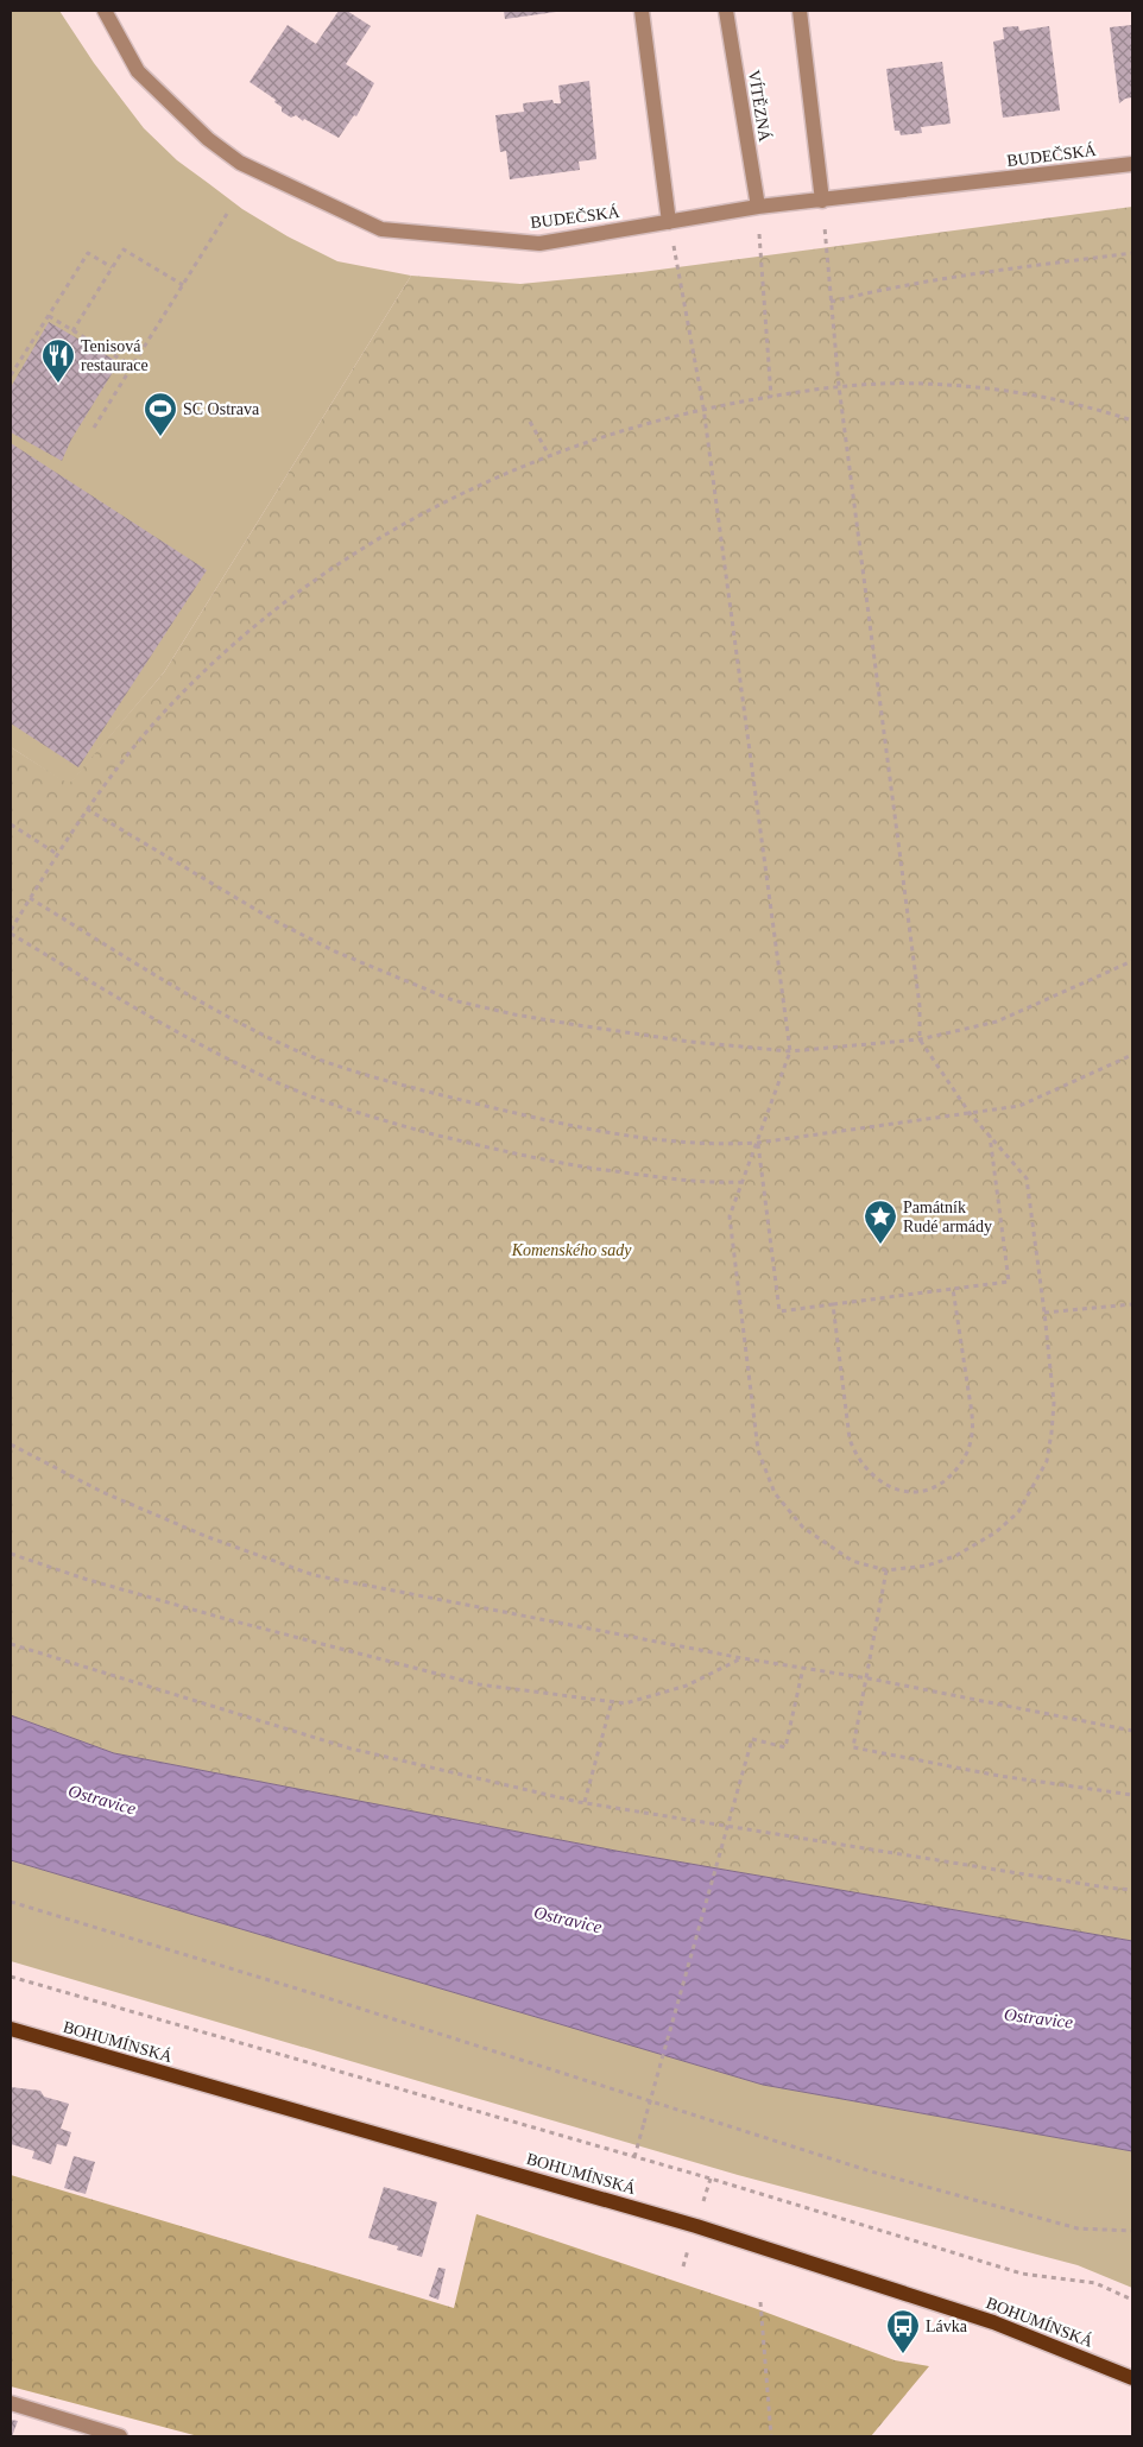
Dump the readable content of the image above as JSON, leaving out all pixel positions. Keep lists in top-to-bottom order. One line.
{"streets":{"main road":["BOHUMÍNSKÁ"],"street":["VÍTĚZNÁ","BUDEČSKÁ"]},"crossings":[["VÍTĚZNÁ","BUDEČSKÁ"]],"water":["Ostravice"],"parks":["Komenského sady"],"places":{"restaurant":["Tenisová restaurace"],"sports":["SC Ostrava"],"place":["Památník Rudé armády"],"bus stop":["Lávka"]}}
